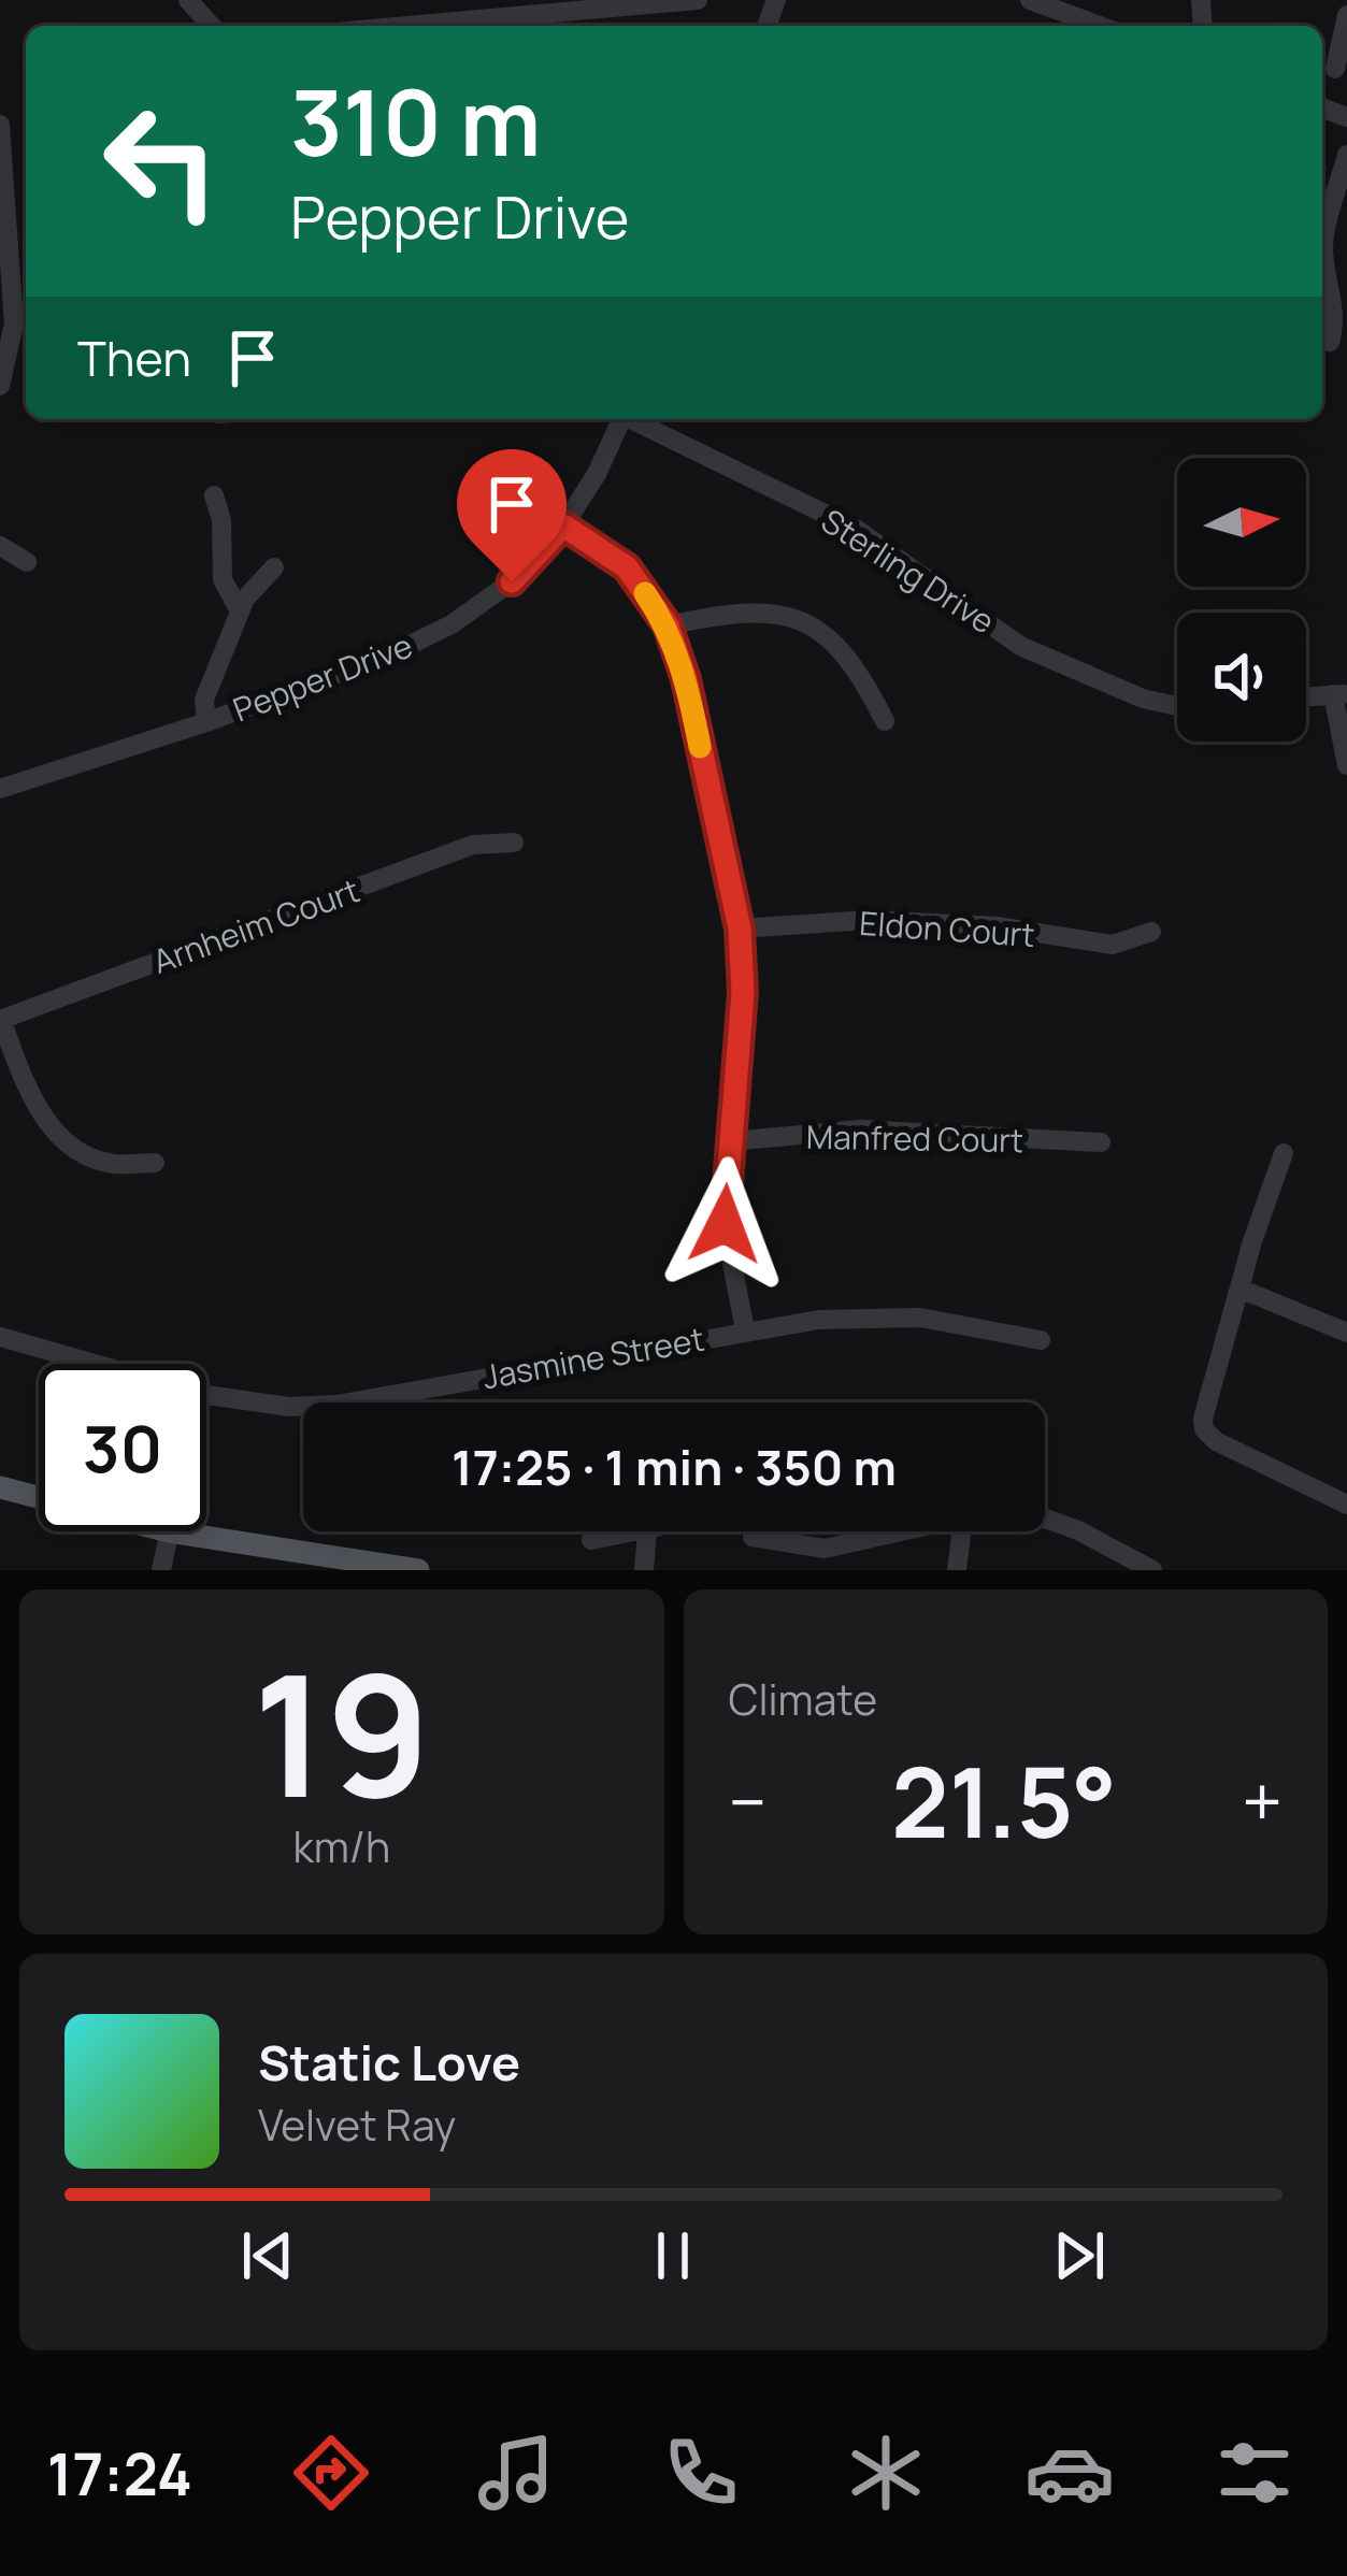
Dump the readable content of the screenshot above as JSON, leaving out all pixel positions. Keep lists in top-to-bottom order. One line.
{"streets":{"street":["Sterling Drive","Pepper Drive","Arnheim Court","Eldon Court","Manfred Court","Jasmine Street"]},"north":"right","page":{"turn":["310 m","Pepper Drive"],"then":"Then","limit":"30","trip":"17:25 · 1 min · 350 m","tile":[["19","km/h"],"Climate"],"heat":["−","21.5°","+"],"song":["Static Love","Velvet Ray"],"tabs":"17:24"}}
